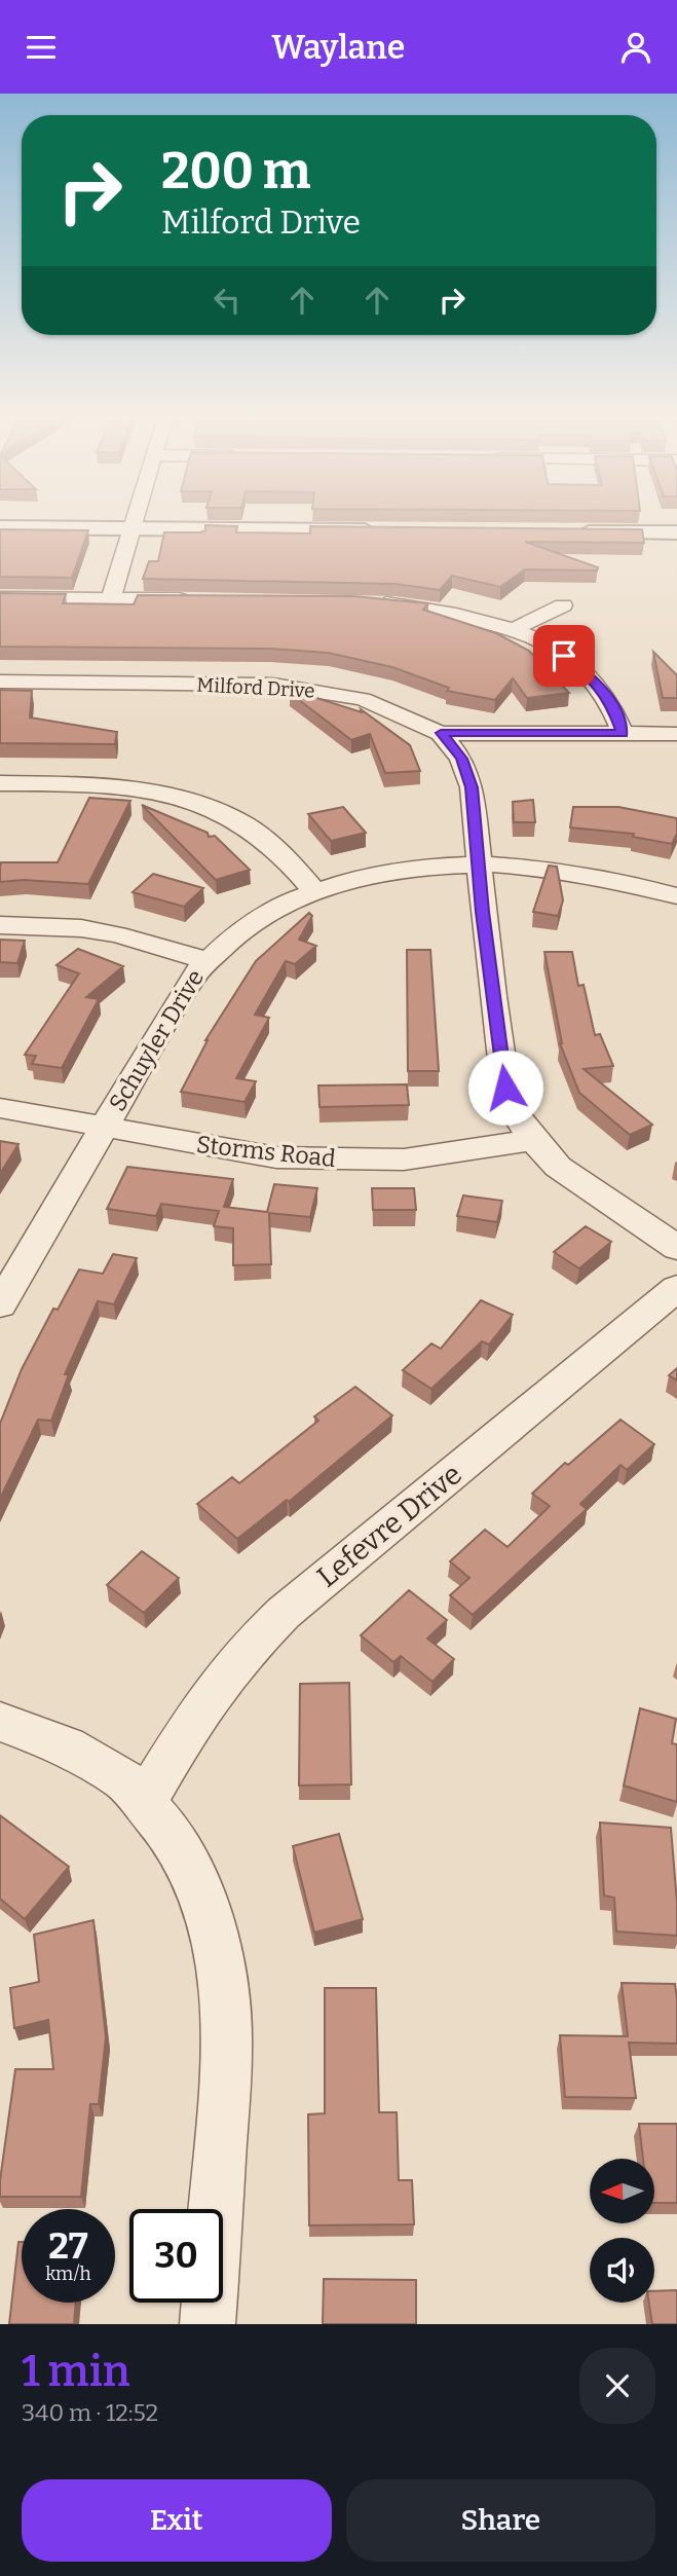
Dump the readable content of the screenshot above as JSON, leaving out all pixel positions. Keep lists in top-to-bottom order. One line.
{"streets":{"street":["Milford Drive","Schuyler Drive","Storms Road","Lefevre Drive"]},"crossings":[["Schuyler Drive","Storms Road"]],"north":"left","page":{"header":"Waylane","turn":["200 m","Milford Drive"],"speed":"27 km/h","limit":"30","heading":["1 min","340 m · 12:52"],"buttons":["Exit","Share"]}}
